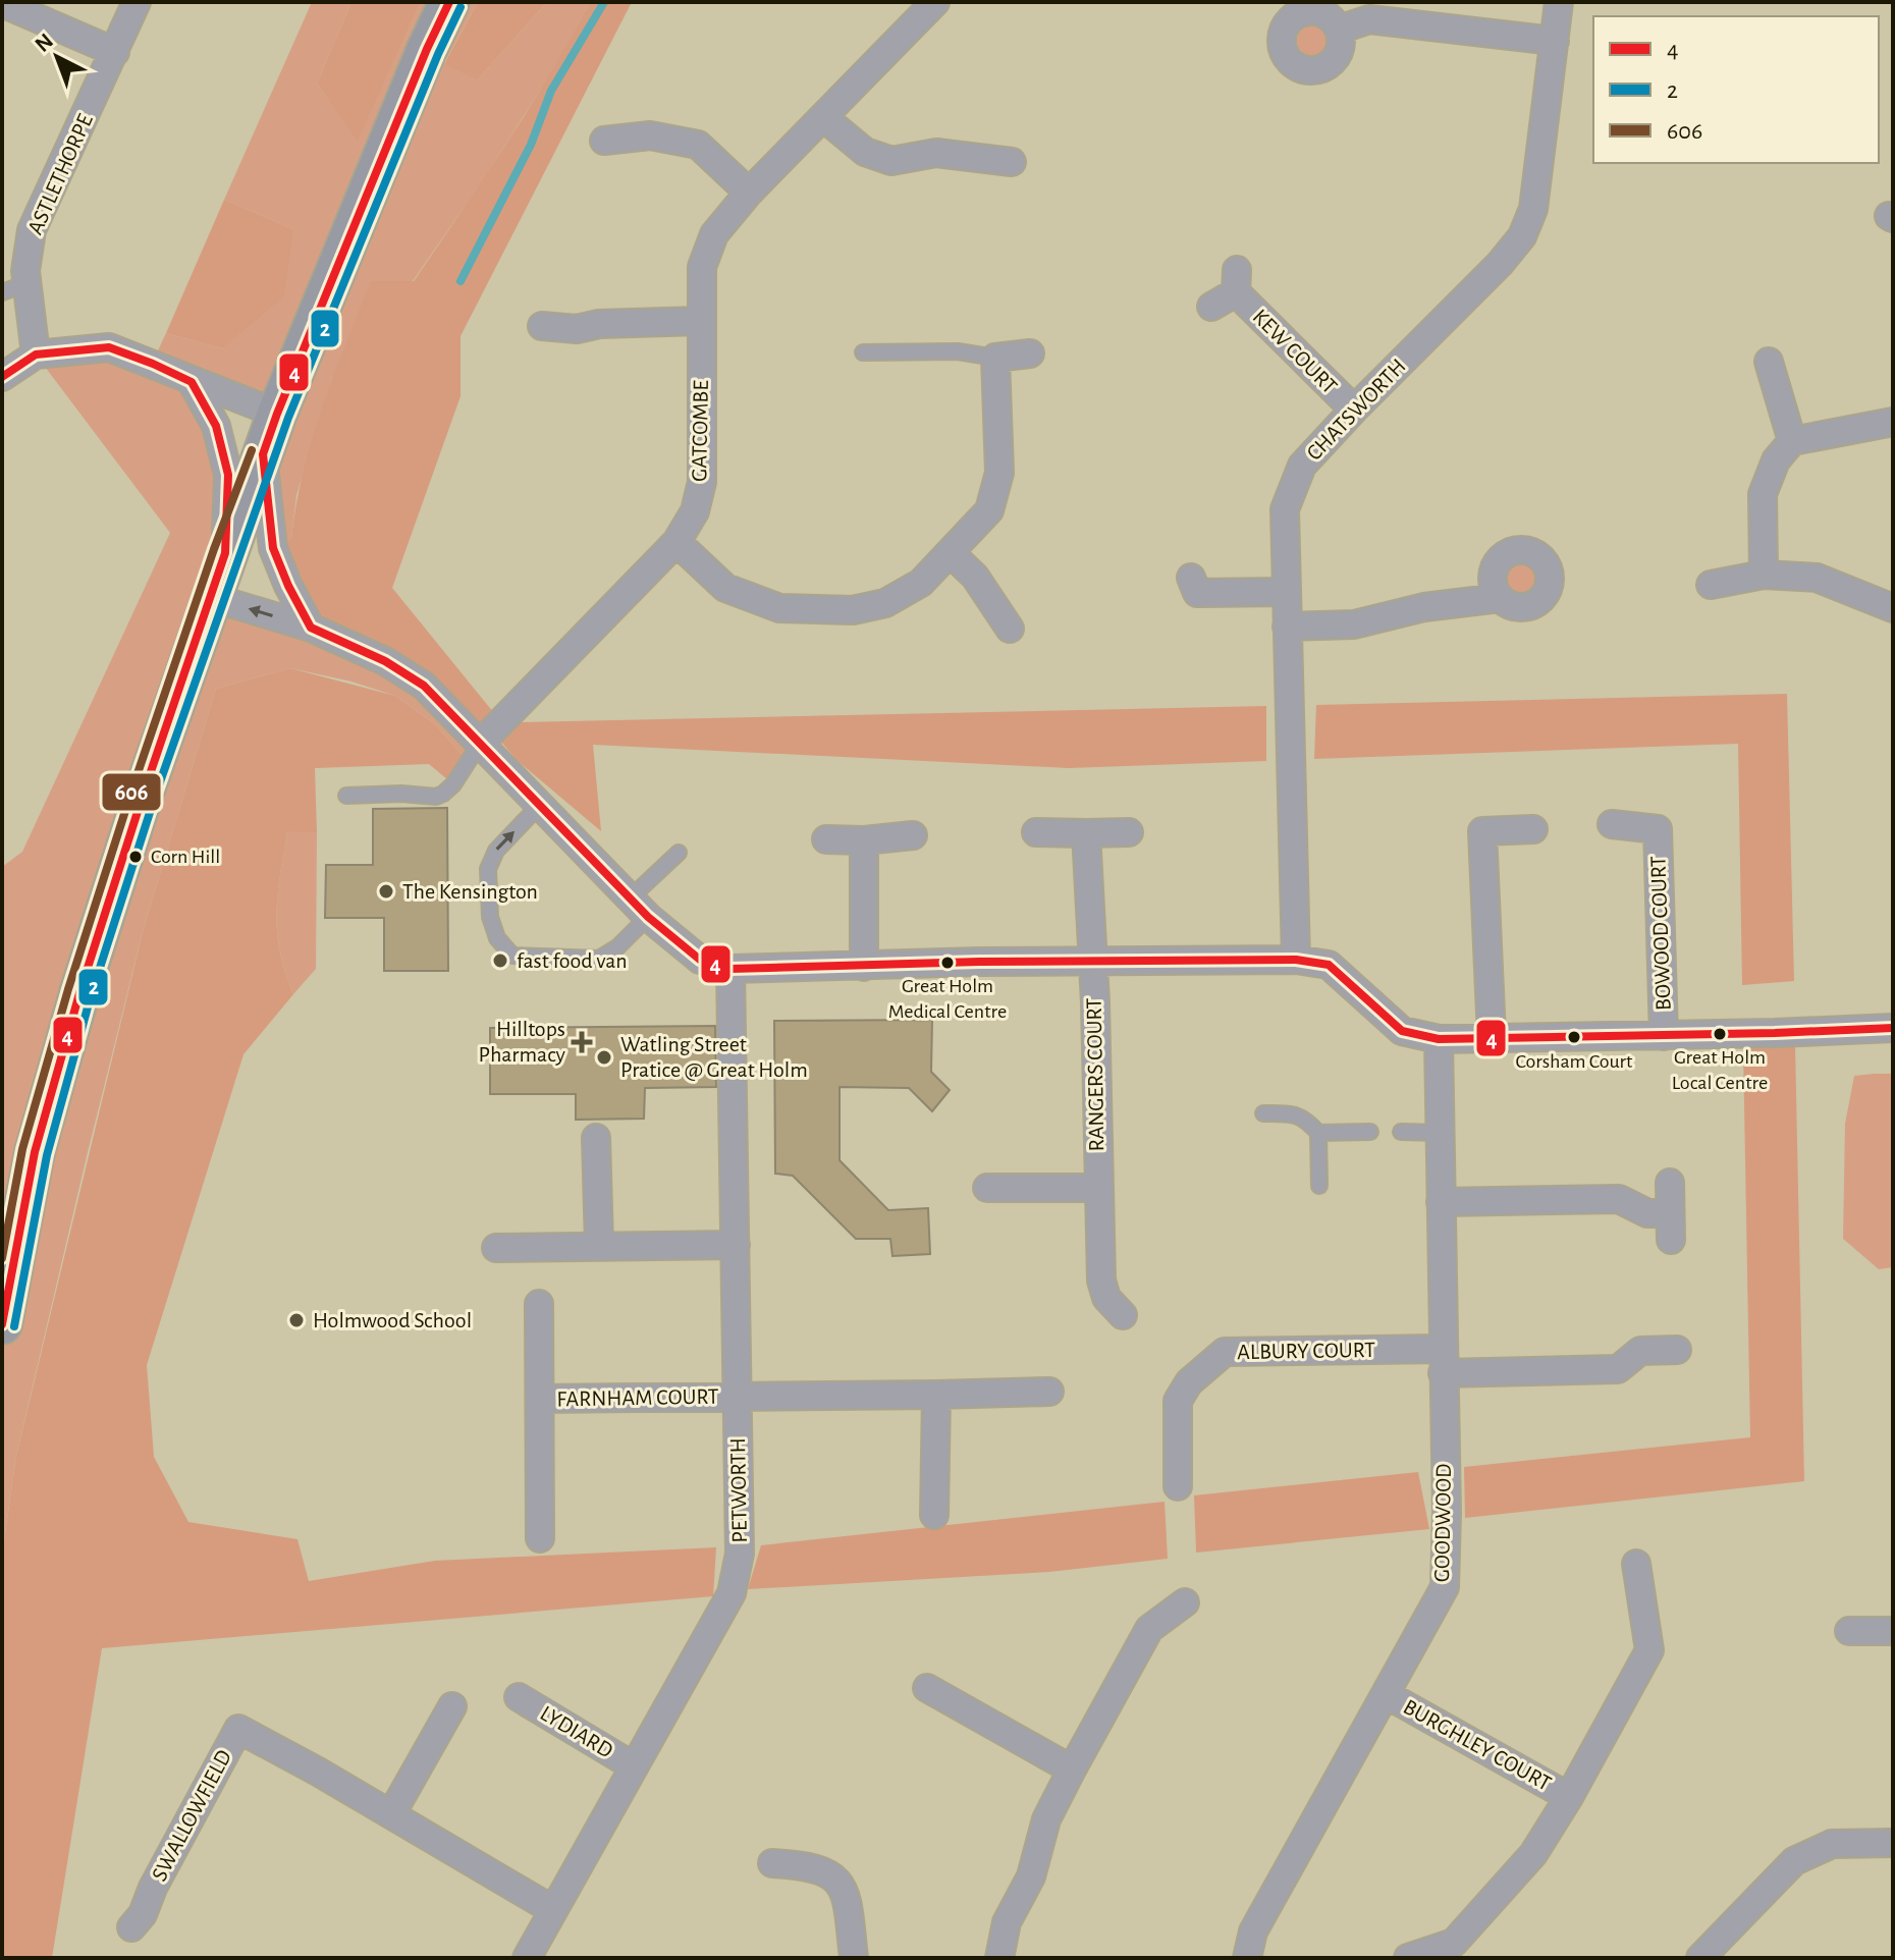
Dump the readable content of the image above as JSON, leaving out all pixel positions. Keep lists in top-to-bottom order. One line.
{"streets":{"street":["ASTLETHORPE","KEW COURT","CHATSWORTH","GATCOMBE","BOWOOD COURT","RANGERS COURT","ALBURY COURT","FARNHAM COURT","PETWORTH","GOODWOOD","LYDIARD","BURGHLEY COURT","SWALLOWFIELD"]},"crossings":[["KEW COURT","CHATSWORTH"],["ALBURY COURT","GOODWOOD"],["FARNHAM COURT","PETWORTH"],["PETWORTH","LYDIARD"],["PETWORTH","SWALLOWFIELD"],["GOODWOOD","BURGHLEY COURT"]],"places":{"other":["Corn Hill","The Kensington","fast food van","Great Holm Medical Centre","Great Holm Local Centre","Corsham Court","Watling Street Pratice @ Great Holm","Holmwood School"],"health":["Hilltops Pharmacy"]},"lines":["transit line 4","transit line 2","transit line 606"],"legend":["4","2","606"],"north":"top left"}
